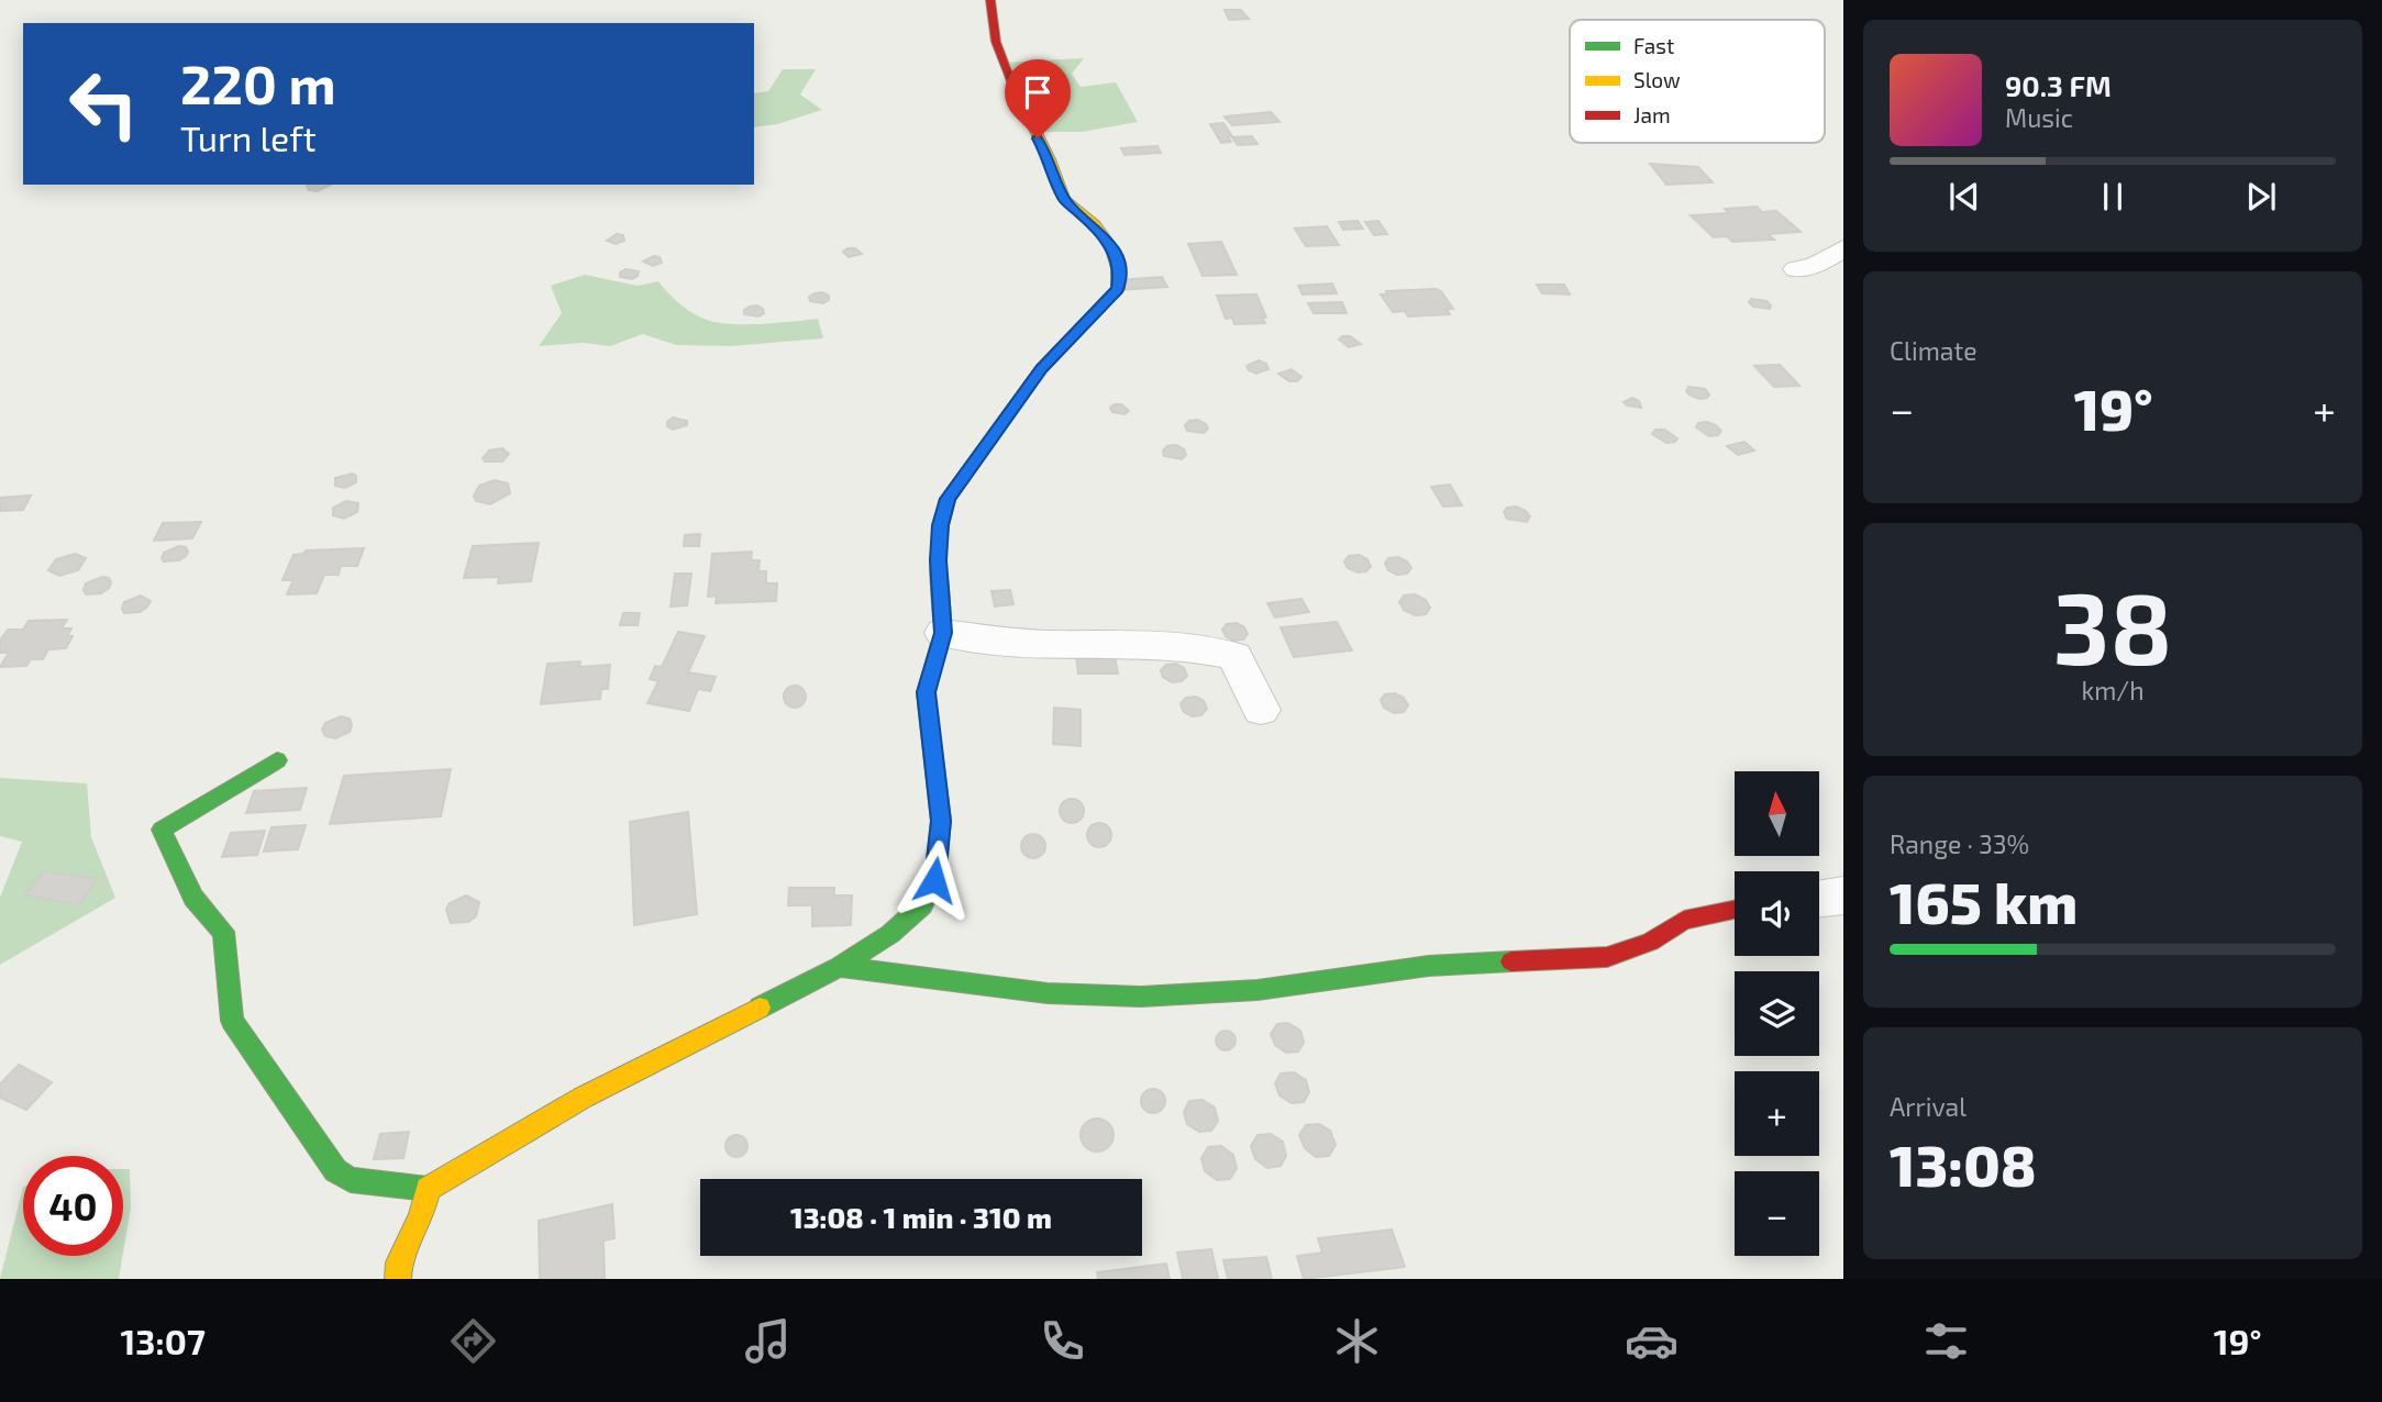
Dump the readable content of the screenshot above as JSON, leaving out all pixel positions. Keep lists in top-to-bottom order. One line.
{"legend":["Fast","Slow","Jam"],"north":"top","page":{"turn":["220 m","Turn left"],"song":["90.3 FM","Music"],"tile":["Climate",["38","km/h"],["Range · 33%","165 km"],["Arrival","13:08"]],"heat":["−","19°","+"],"map_buttons":["+","−"],"limit":"40","trip":"13:08 · 1 min · 310 m","tabs":["13:07","19°"]}}
